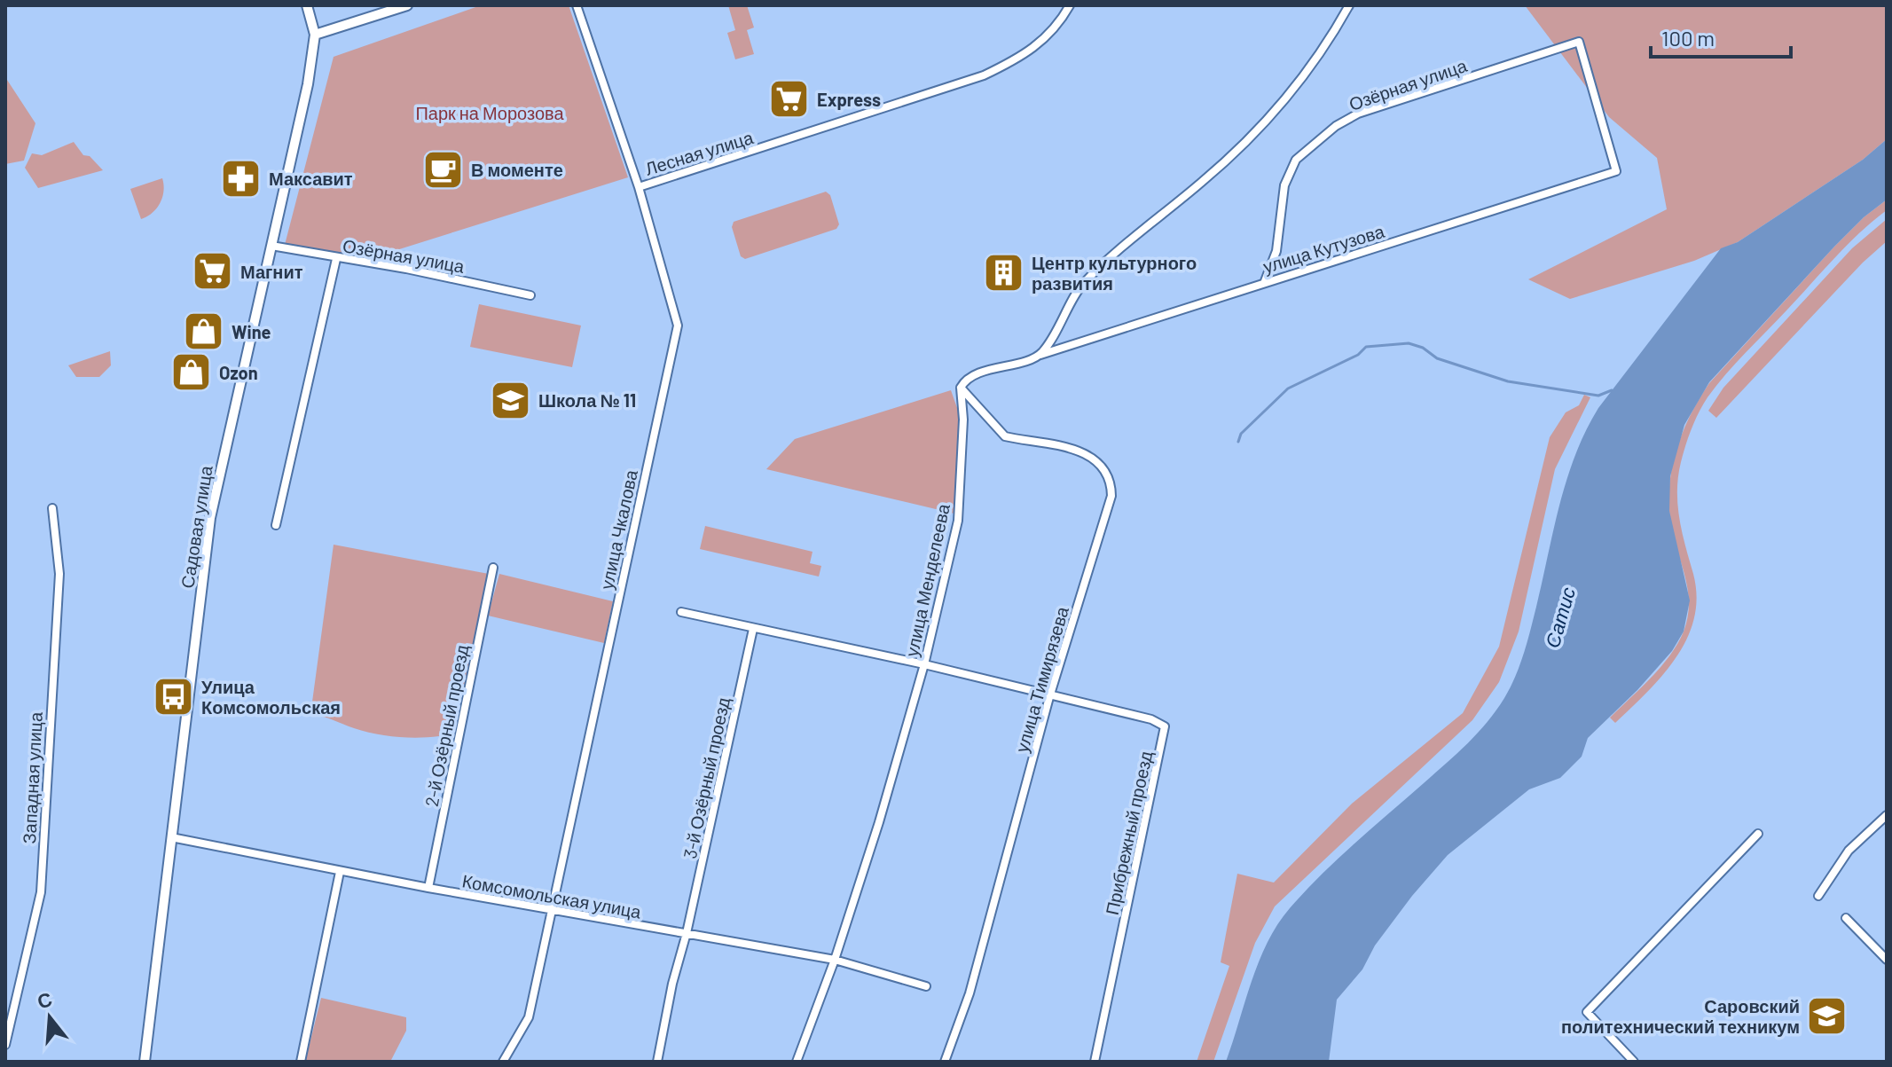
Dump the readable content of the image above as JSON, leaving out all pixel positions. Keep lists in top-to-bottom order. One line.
{"streets":{"street":["Озёрная улица","Лесная улица","улица Кутузова","Садовая улица","улица Чкалова","улица Менделеева","улица Тимирязева","2-й Озёрный проезд","Западная улица","3-й Озёрный проезд","Прибрежный проезд","Комсомольская улица"]},"crossings":[["Озёрная улица","улица Кутузова"],["Озёрная улица","Садовая улица"],["Лесная улица","улица Чкалова"],["Садовая улица","Комсомольская улица"],["улица Чкалова","Комсомольская улица"],["улица Менделеева","улица Тимирязева"],["улица Менделеева","Комсомольская улица"],["улица Тимирязева","Прибрежный проезд"],["2-й Озёрный проезд","Комсомольская улица"],["3-й Озёрный проезд","Комсомольская улица"]],"water":["Сатис"],"parks":["Парк на Морозова"],"places":{"supermarket":["Express","Магнит"],"cafe":["В моменте"],"pharmacy":["Максавит"],"building":["Центр культурного развития"],"shop":["Wine","Ozon"],"school or university":["Школа № 11","Саровский политехнический техникум"],"bus stop":["Улица Комсомольская"]},"scale_bar":"100 m","north":"top"}
